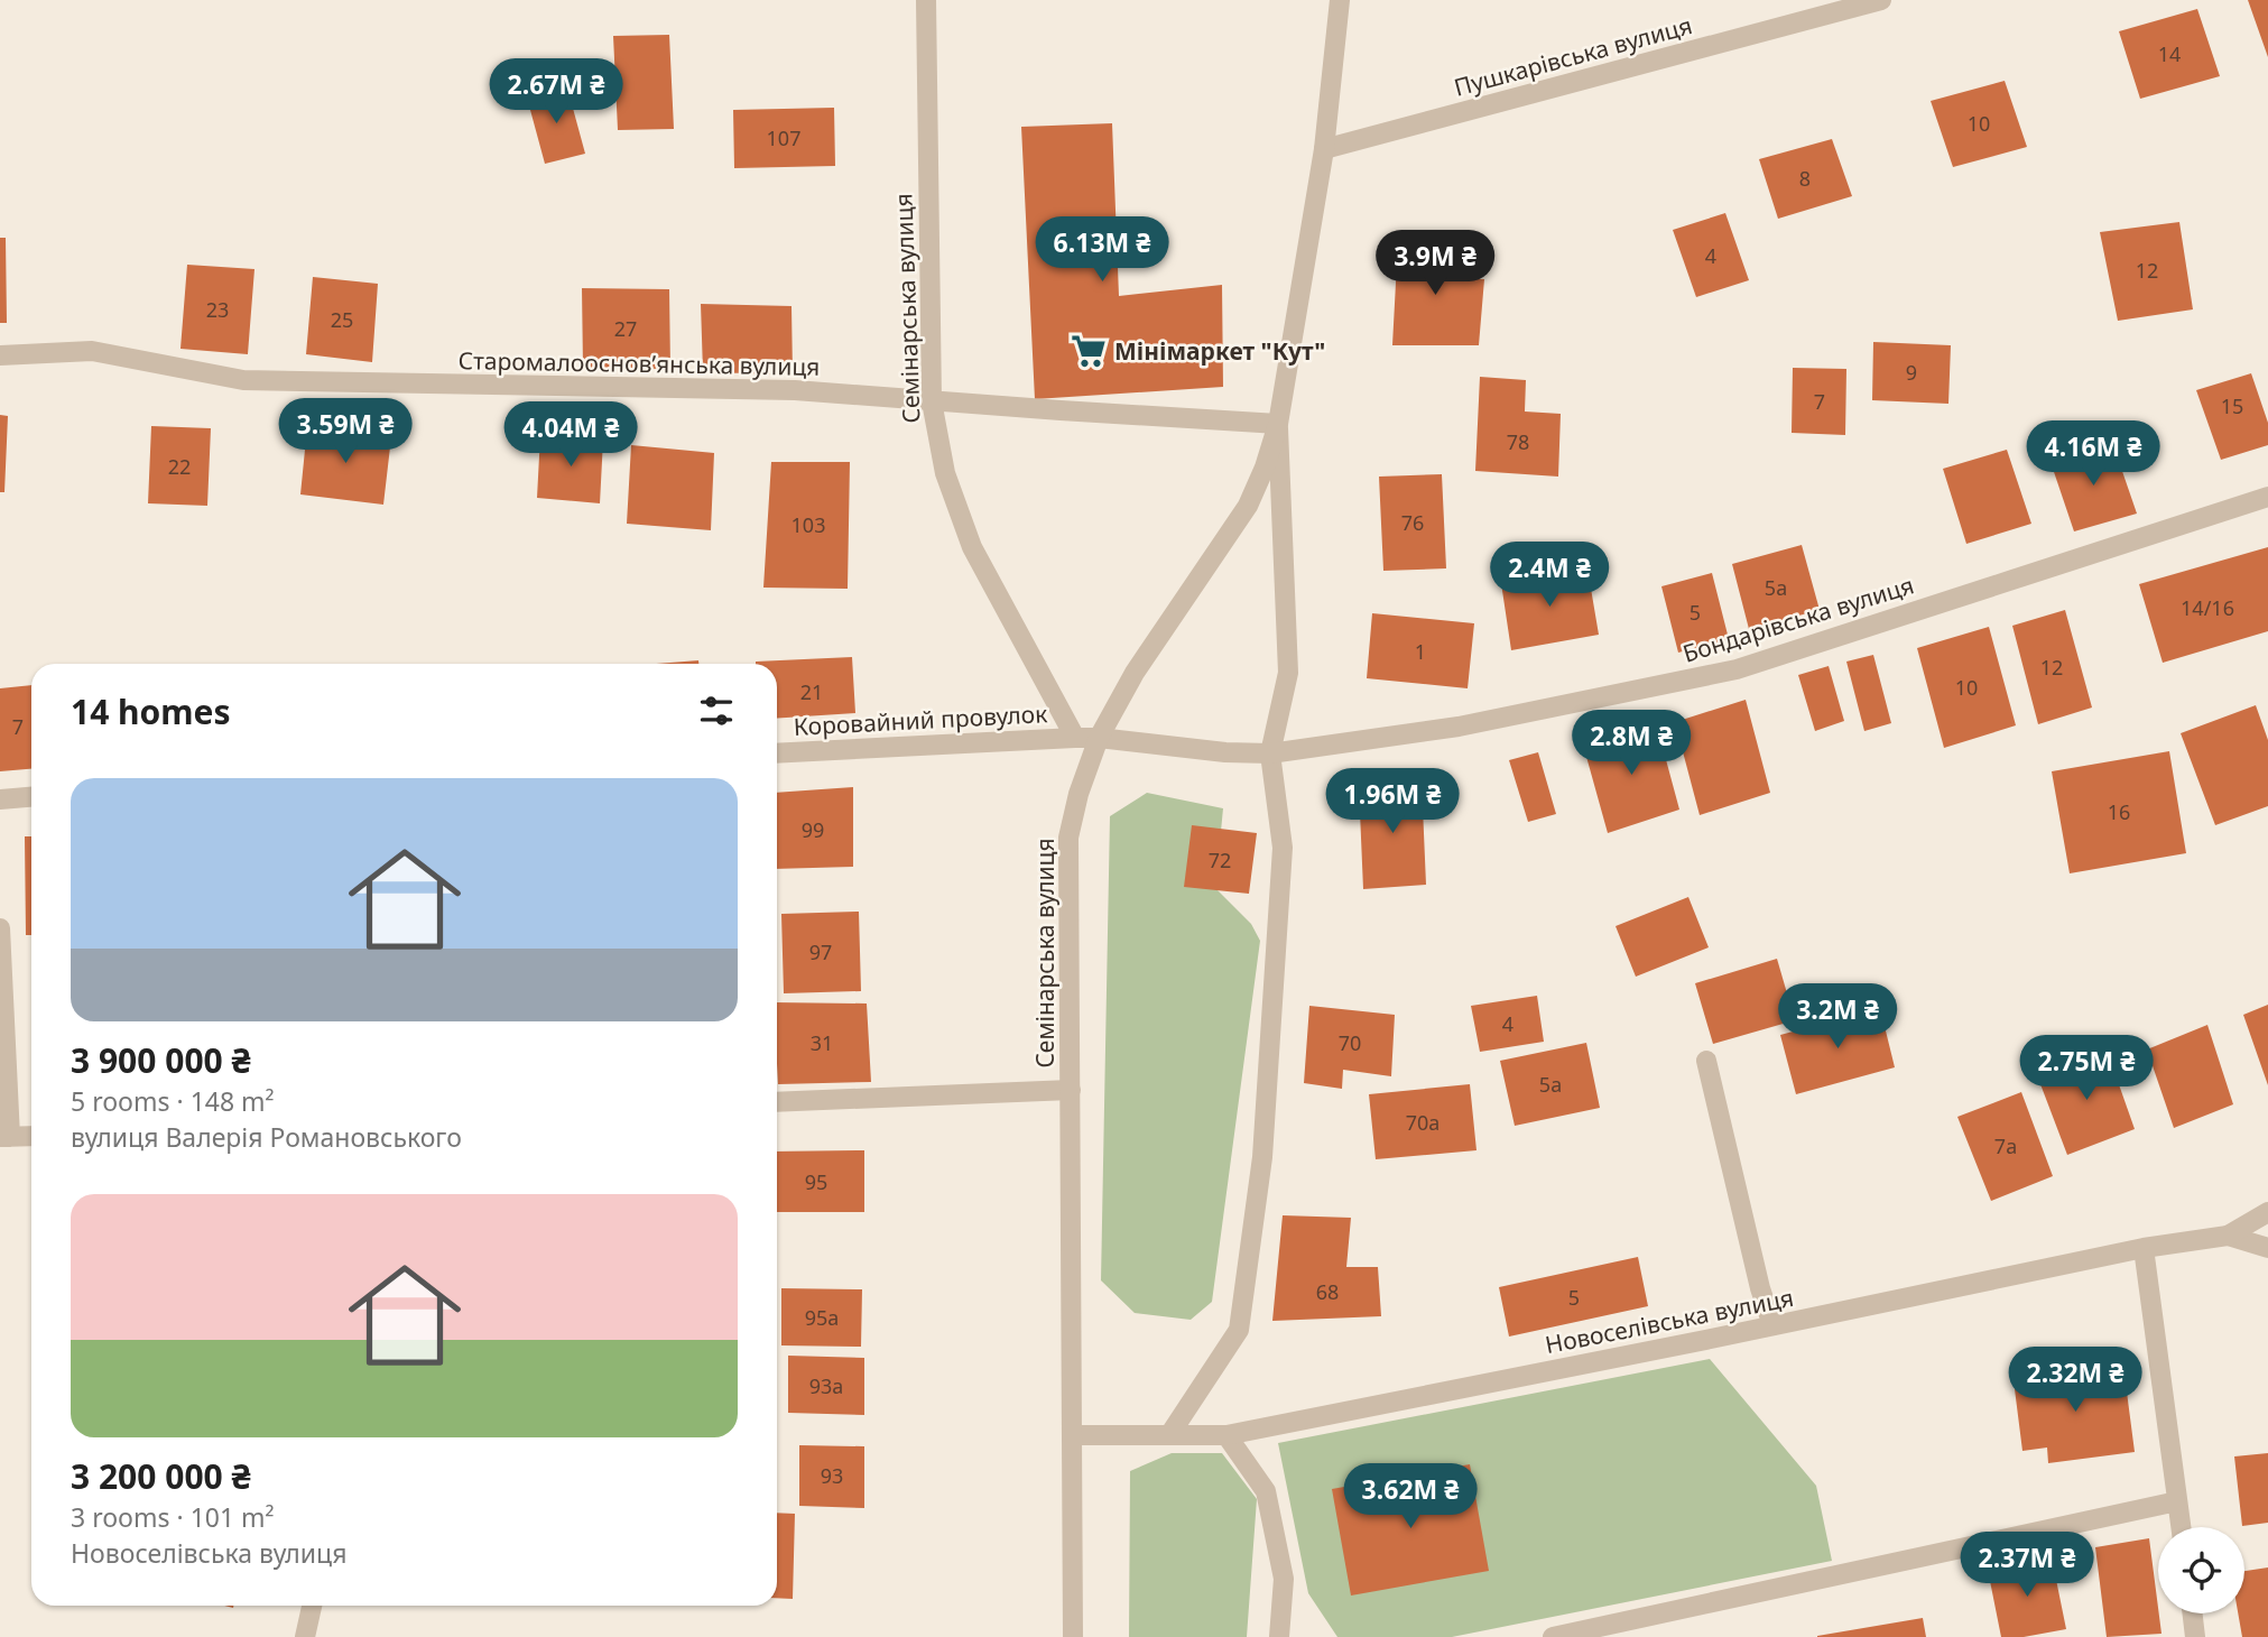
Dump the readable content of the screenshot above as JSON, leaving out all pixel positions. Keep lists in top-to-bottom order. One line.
{"streets":{"street":["Пушкарівська вулиця","Семінарська вулиця","Старомалооснов’янська вулиця","Бондарівська вулиця","Коровайний провулок","Новоселівська вулиця"]},"crossings":[["Семінарська вулиця","Старомалооснов’янська вулиця"],["Семінарська вулиця","Бондарівська вулиця"],["Семінарська вулиця","Коровайний провулок"],["Семінарська вулиця","Новоселівська вулиця"]],"places":{"supermarket":["Мінімаркет \"Кут\""]},"house_numbers":["14","10","107","8","4","12","23","25","27","9","7","15","78","22","76","103","5а","14/16","5","1","12","10","21","7","16","99","72","97","4","31","70","5а","70а","7а","95","68","5","95а","93а","93"],"page":{"price":["2.67M ₴","6.13M ₴","3.9M ₴","3.59M ₴","4.04M ₴","4.16M ₴","2.4M ₴","2.8M ₴","1.96M ₴","3.2M ₴","2.75M ₴","2.32M ₴","3.62M ₴","2.37M ₴"],"heading":"14 homes","list":[{"name":"3 900 000 ₴","note":"5 rooms · 148 m² · вулиця Валерія Романовського"},{"name":"3 200 000 ₴","note":"3 rooms · 101 m² · Новоселівська вулиця"}]}}
